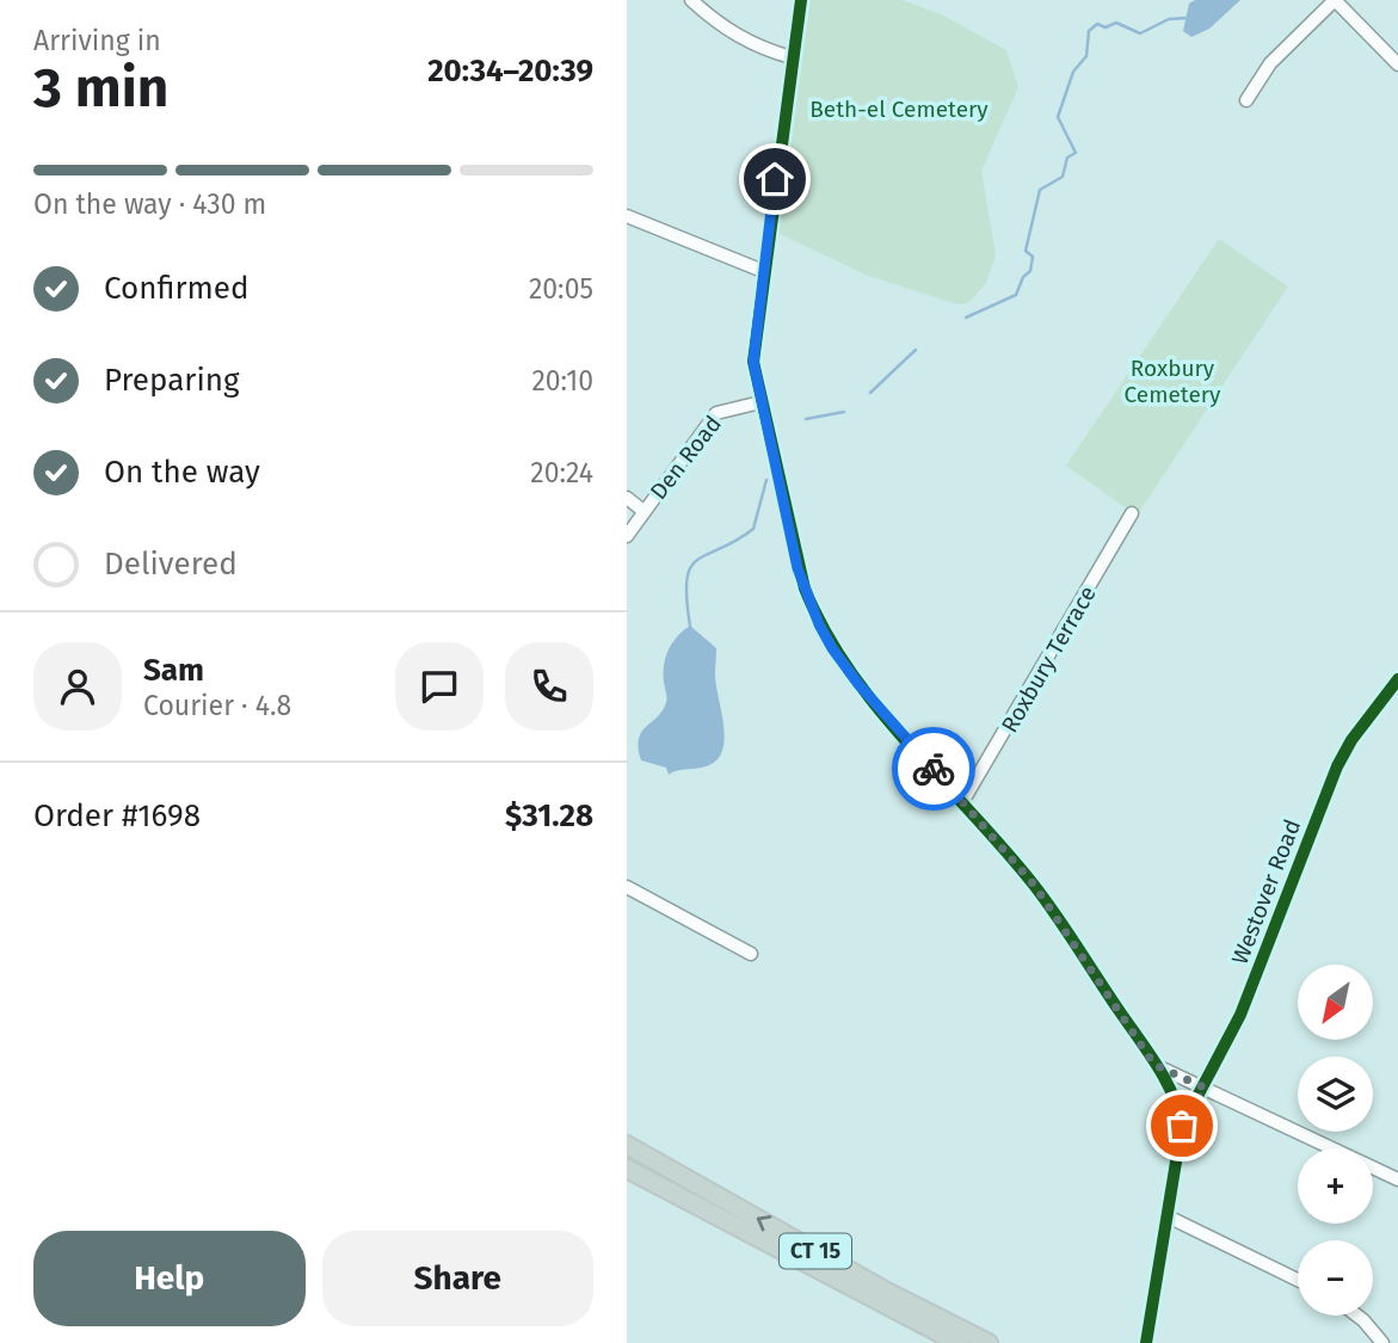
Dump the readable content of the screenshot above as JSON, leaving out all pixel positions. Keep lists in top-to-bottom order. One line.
{"streets":{"highway":["CT 15"],"street":["Den Road","Roxbury Terrace","Westover Road"]},"parks":["Beth-el Cemetery","Roxbury Cemetery"],"north":"bottom left","page":{"heading":["3 min","Arriving in","20:34–20:39"],"panel":["Sam","Courier · 4.8","Order #1698","$31.28"],"bar":"On the way · 430 m","list":[["Confirmed","20:05"],["Preparing","20:10"],["On the way","20:24"],"Delivered"],"map_buttons":["+","−"],"buttons":["Help","Share"]}}
